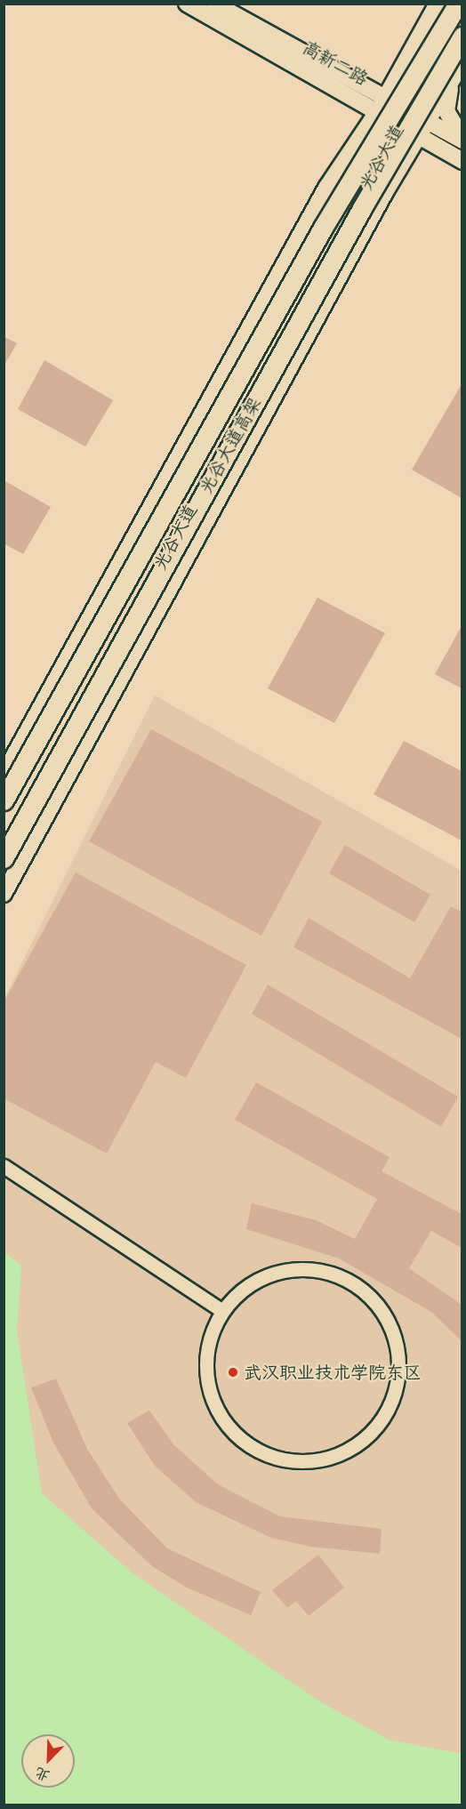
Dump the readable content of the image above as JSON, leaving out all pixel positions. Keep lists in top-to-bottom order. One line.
{"streets":{"highway":["光谷大道高架"],"main road":["高新二路","光谷大道"]},"crossings":[["高新二路","光谷大道"]],"places":["武汉职业技术学院东区"],"north":"bottom left"}
